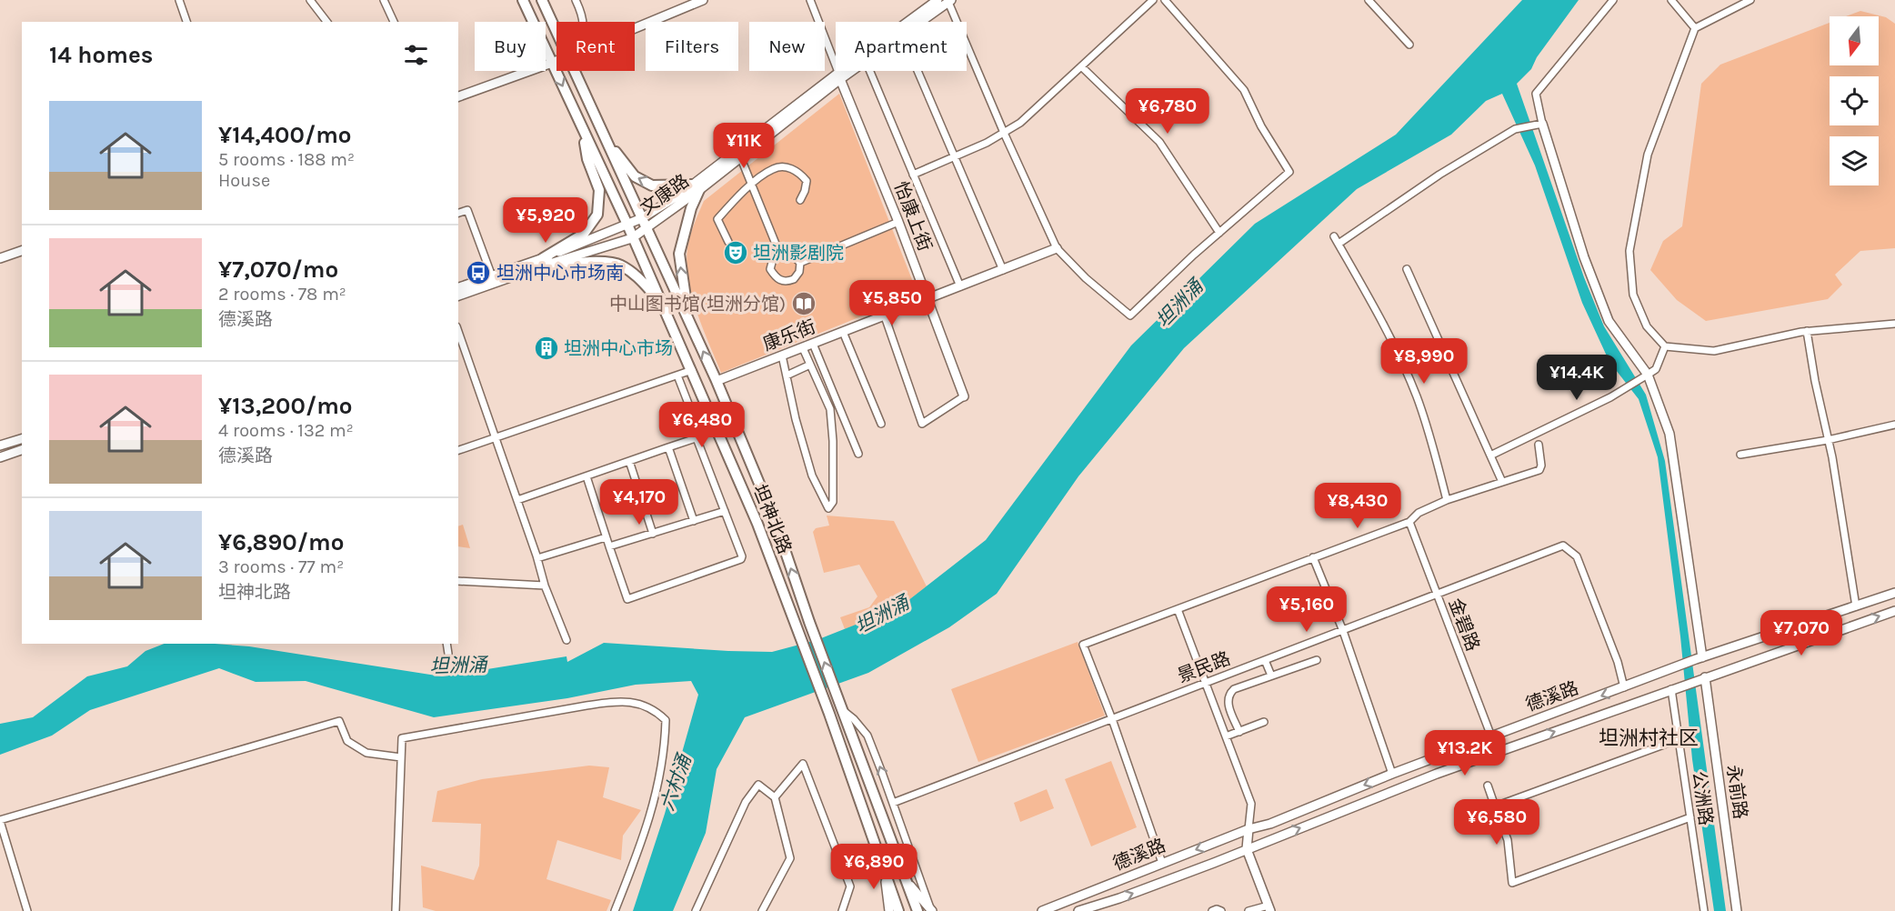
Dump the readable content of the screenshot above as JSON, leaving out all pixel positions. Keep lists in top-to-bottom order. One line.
{"streets":{"main road":["坦神北路"],"street":["文康路","怡康上街","康乐街","金碧路","景民路","德溪路","永前路","公洲路"]},"crossings":[["文康路","怡康上街"],["文康路","坦神北路"],["怡康上街","康乐街"],["康乐街","坦神北路"],["金碧路","景民路"],["金碧路","德溪路"],["景民路","德溪路"],["德溪路","永前路"],["德溪路","公洲路"]],"districts":["坦洲村社区"],"water":["坦洲涌","六村涌"],"places":{"theatre":["坦洲影剧院"],"bus stop":["坦洲中心市场南"],"library":["中山图书馆(坦洲分馆)"],"building":["坦洲中心市场"]},"north":"bottom","page":{"chip":["Buy","Rent","Filters","New","Apartment"],"heading":"14 homes","list":[{"name":"¥14,400/mo","note":"5 rooms · 188 m² · House"},{"name":"¥7,070/mo","note":"2 rooms · 78 m² · 德溪路"},{"name":"¥13,200/mo","note":"4 rooms · 132 m² · 德溪路"},{"name":"¥6,890/mo","note":"3 rooms · 77 m² · 坦神北路"}],"price":["¥6,780","¥11K","¥5,920","¥5,850","¥8,990","¥14.4K","¥6,480","¥4,170","¥8,430","¥5,160","¥7,070","¥13.2K","¥6,580","¥6,890"]}}
